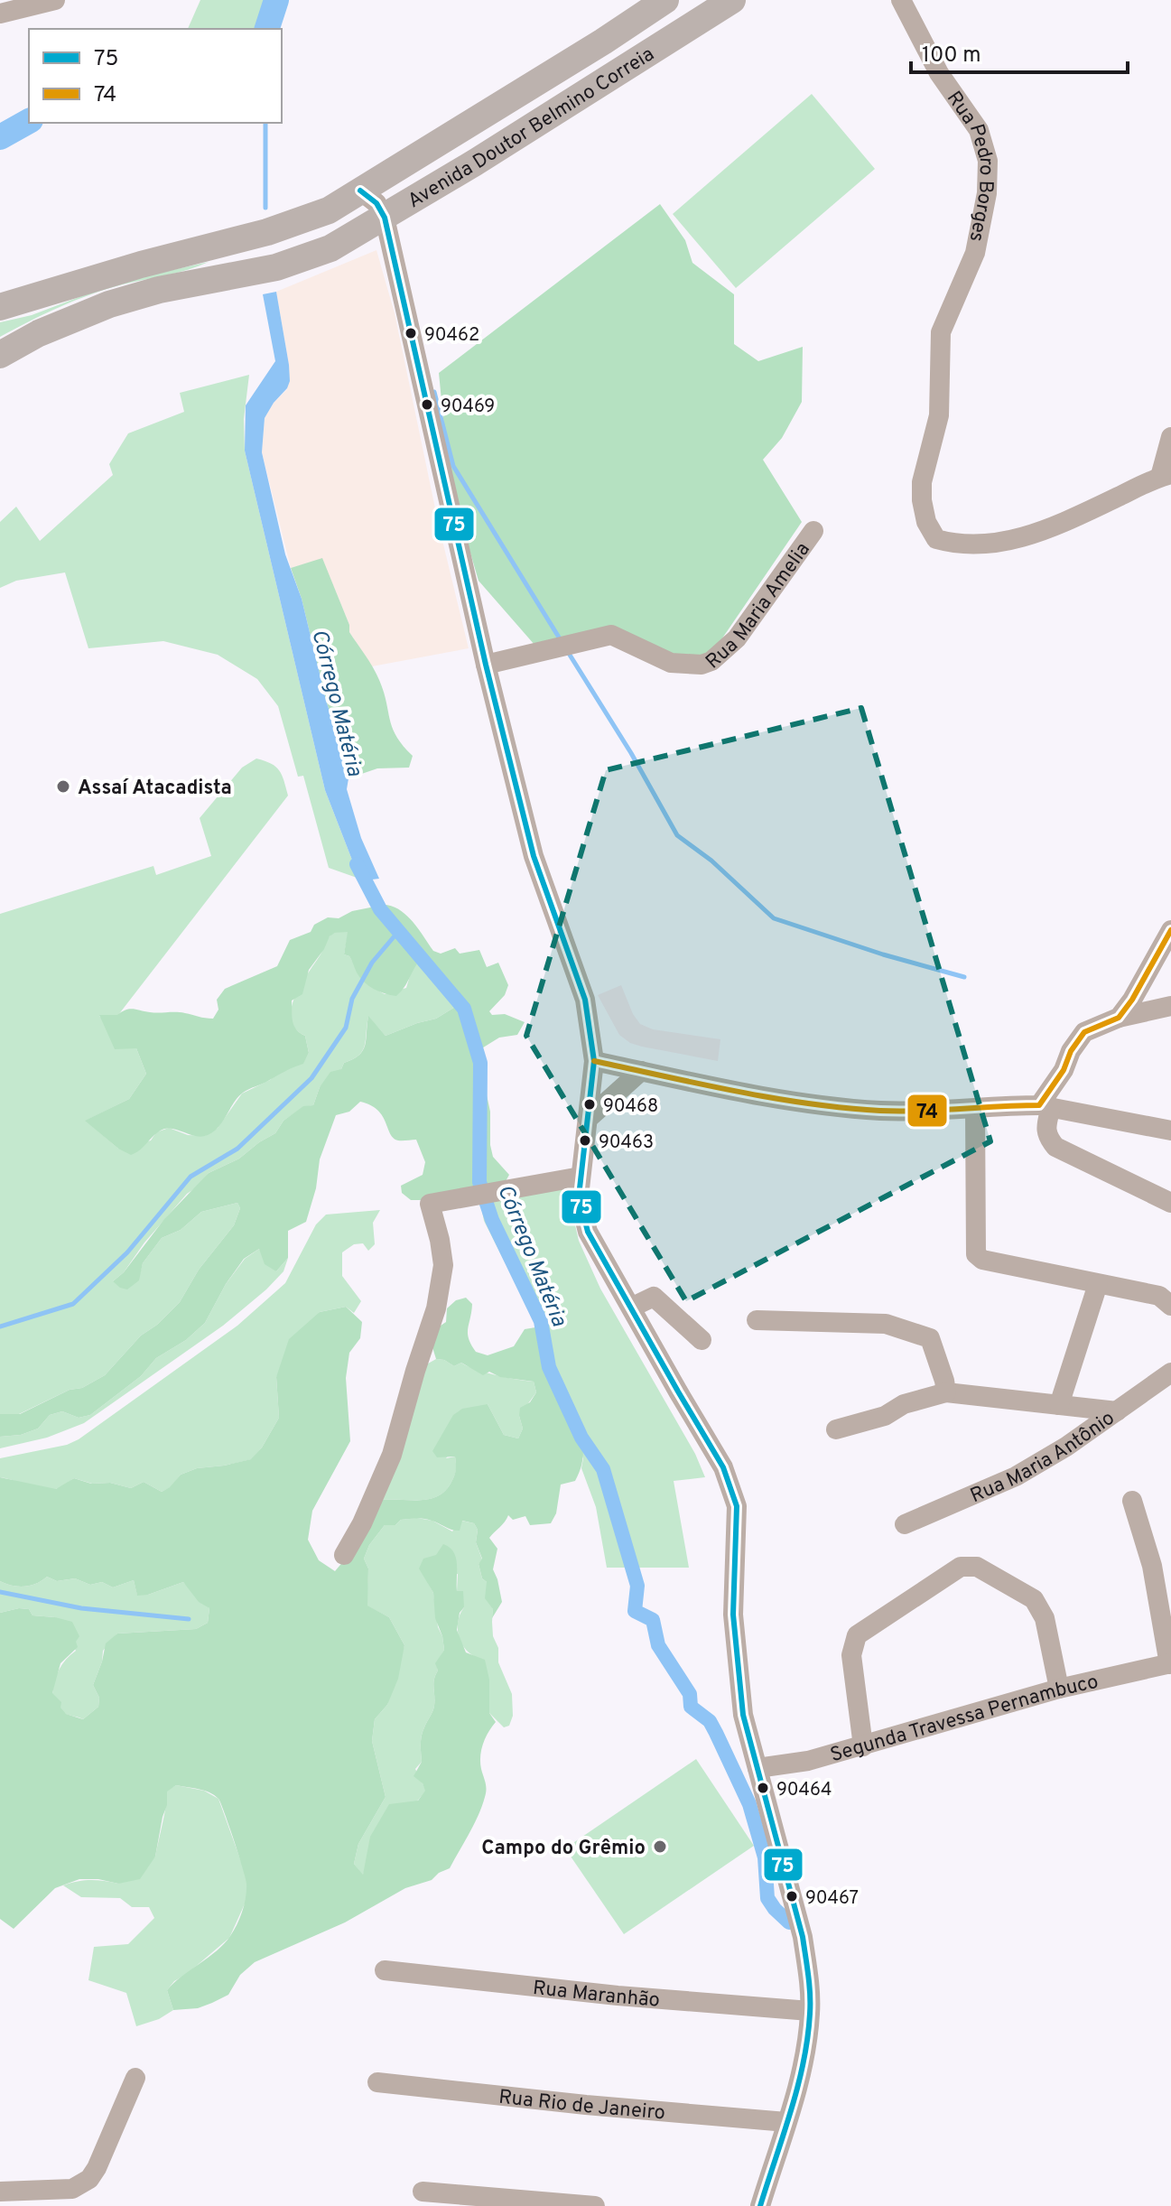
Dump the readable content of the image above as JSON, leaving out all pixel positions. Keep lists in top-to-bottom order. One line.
{"streets":{"main road":["Avenida Doutor Belmino Correia"],"street":["Rua Pedro Borges","Rua Maria Amelia","Rua Maria Antônio","Segunda Travessa Pernambuco","Rua Maranhão","Rua Rio de Janeiro"]},"water":["Córrego Matéria"],"places":["90462","90469","Assaí Atacadista","90468","90463","90464","Campo do Grêmio","90467"],"lines":["transit line 75","transit line 74"],"legend":["75","74"],"scale_bar":"100 m"}
